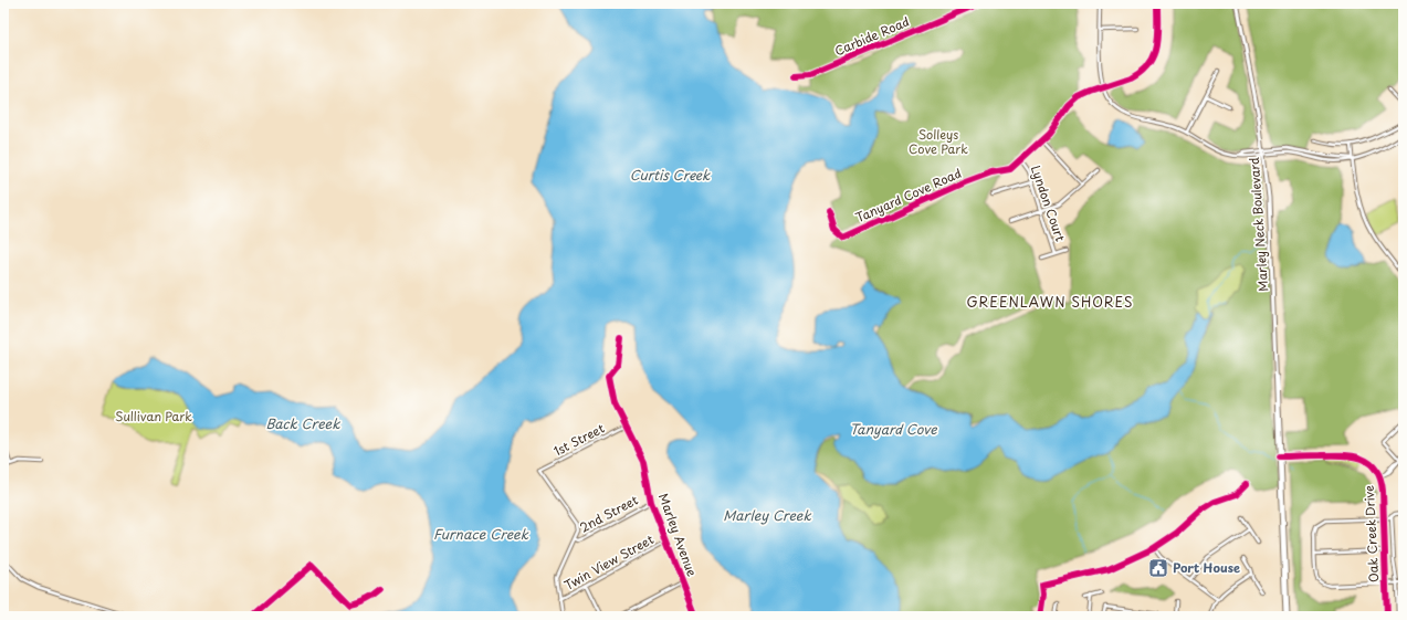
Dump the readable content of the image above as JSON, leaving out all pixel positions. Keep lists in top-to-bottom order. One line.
{"streets":{"main road":["Marley Neck Boulevard"],"street":["Carbide Road","Tanyard Cove Road","Lyndon Court","1st Street","2nd Street","Oak Creek Drive","Marley Avenue","Twin View Street"]},"crossings":[["Tanyard Cove Road","Lyndon Court"],["Marley Neck Boulevard","Oak Creek Drive"],["1st Street","2nd Street"],["1st Street","Marley Avenue"],["2nd Street","Marley Avenue"],["Marley Avenue","Twin View Street"]],"districts":["GREENLAWN SHORES"],"water":["Curtis Creek","Back Creek","Tanyard Cove","Marley Creek","Furnace Creek"],"parks":["Solleys Cove Park","Sullivan Park"],"places":{"public building":["Port House"]}}
